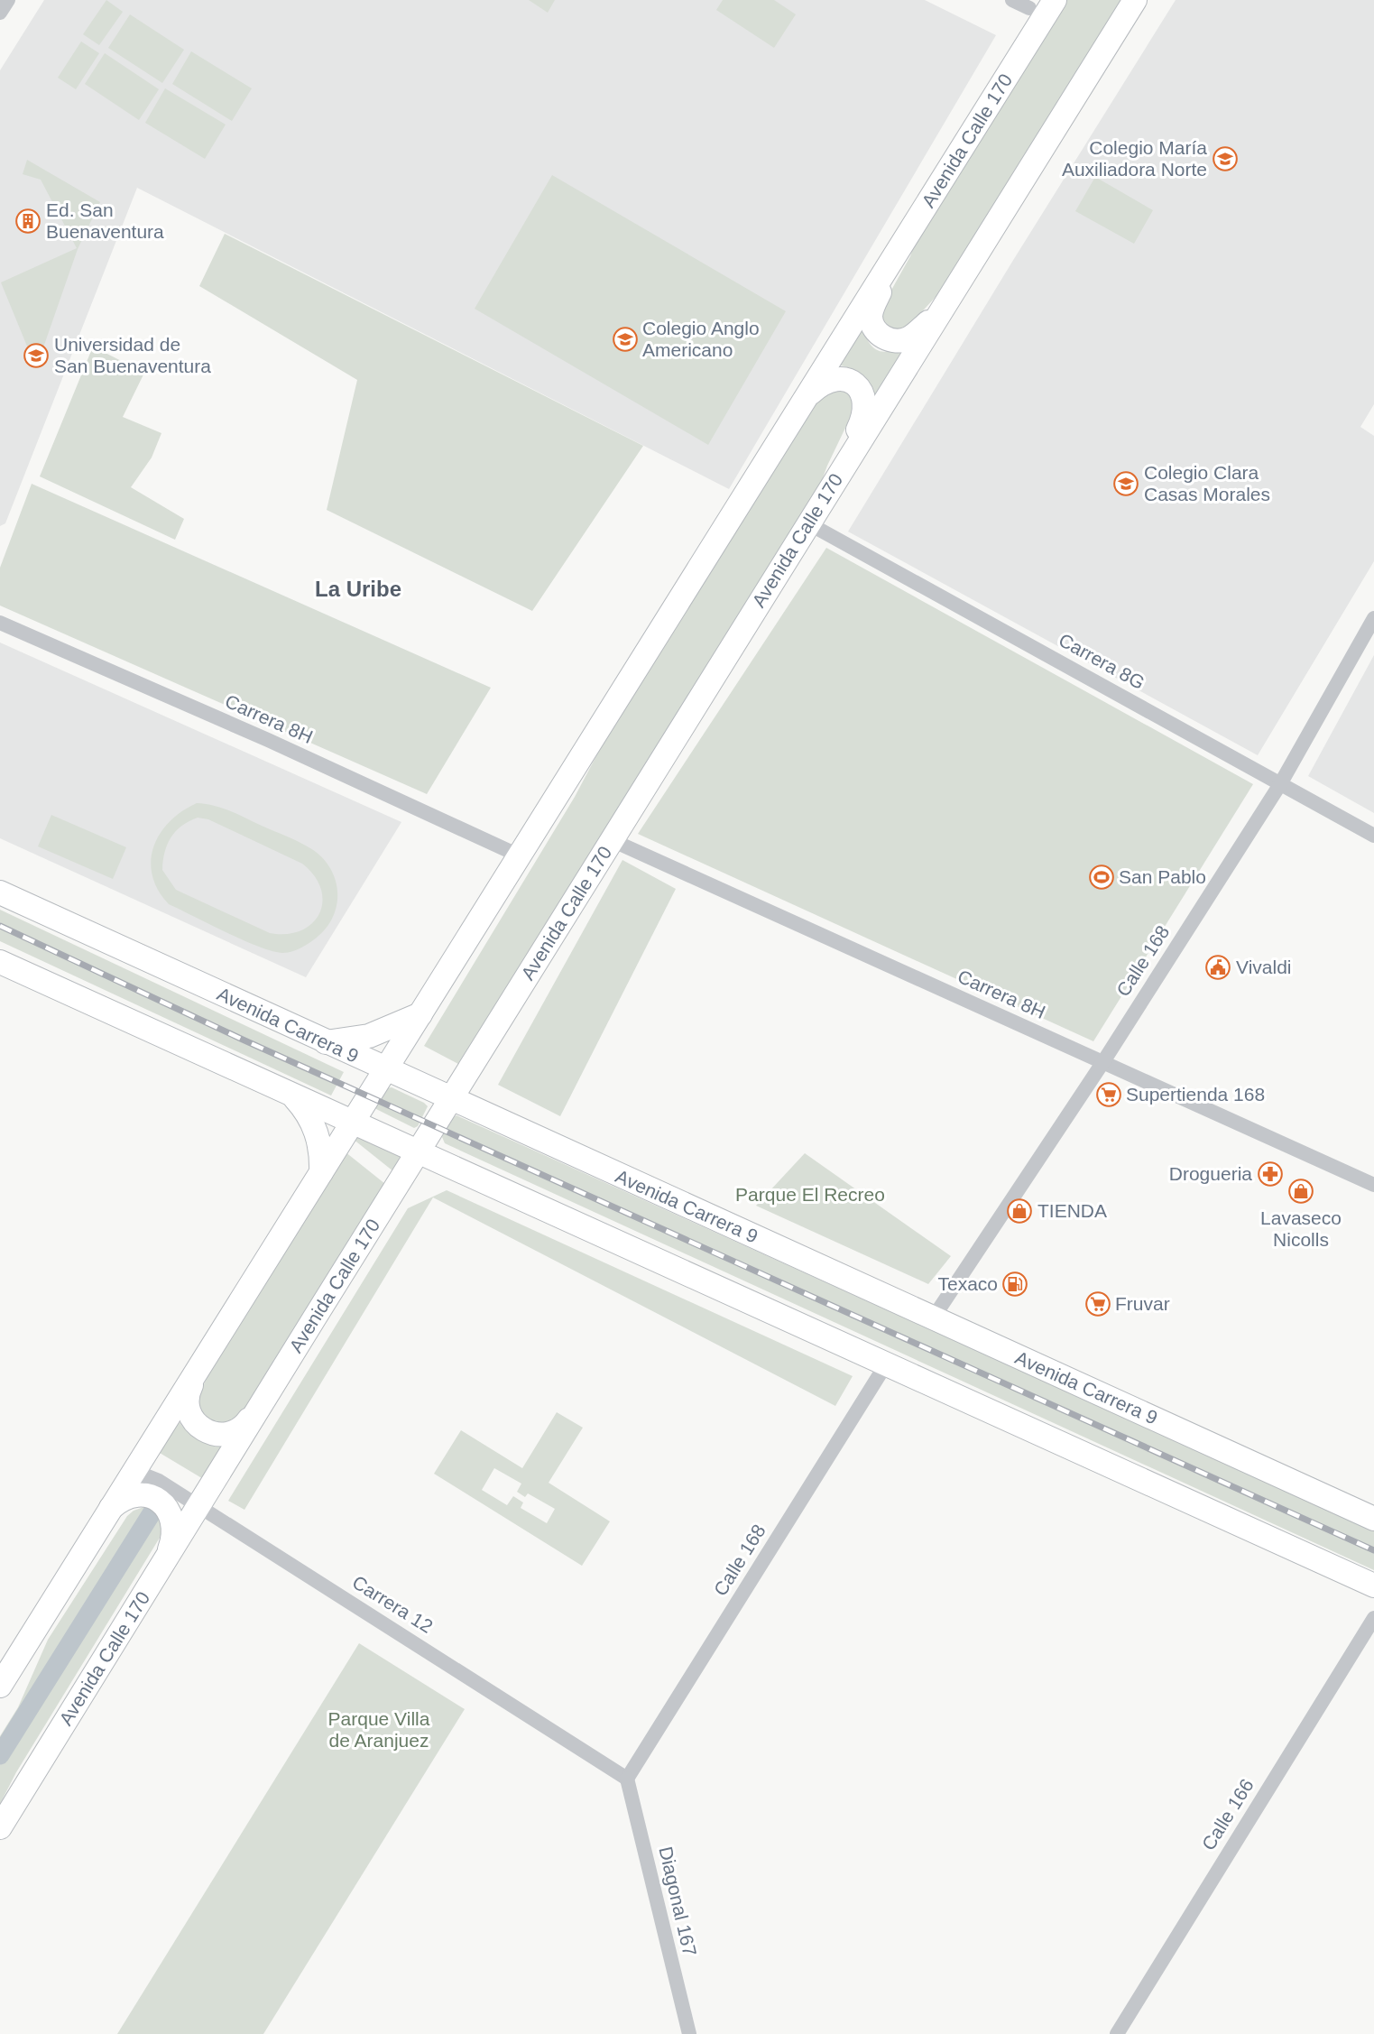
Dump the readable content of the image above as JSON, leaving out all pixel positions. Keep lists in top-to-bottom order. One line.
{"streets":{"main road":["Avenida Calle 170","Avenida Carrera 9"],"street":["Carrera 8G","Carrera 8H","Calle 168","Carrera 12","Calle 166","Diagonal 167"]},"crossings":[["Avenida Calle 170","Carrera 8G"],["Avenida Calle 170","Carrera 8H"],["Avenida Calle 170","Avenida Carrera 9"],["Avenida Calle 170","Carrera 12"],["Carrera 8G","Calle 168"],["Carrera 8H","Calle 168"],["Calle 168","Avenida Carrera 9"],["Calle 168","Carrera 12"],["Calle 168","Diagonal 167"],["Carrera 12","Diagonal 167"]],"districts":["La Uribe"],"parks":["Parque El Recreo","Parque Villa de Aranjuez"],"places":{"school or university":["Colegio María Auxiliadora Norte","Colegio Anglo Americano","Universidad de San Buenaventura","Colegio Clara Casas Morales"],"building":["Ed. San Buenaventura"],"sports":["San Pablo"],"public building":["Vivaldi"],"supermarket":["Supertienda 168","Fruvar"],"pharmacy":["Drogueria"],"shop":["Lavaseco Nicolls","TIENDA"],"fuel station":["Texaco"]}}
